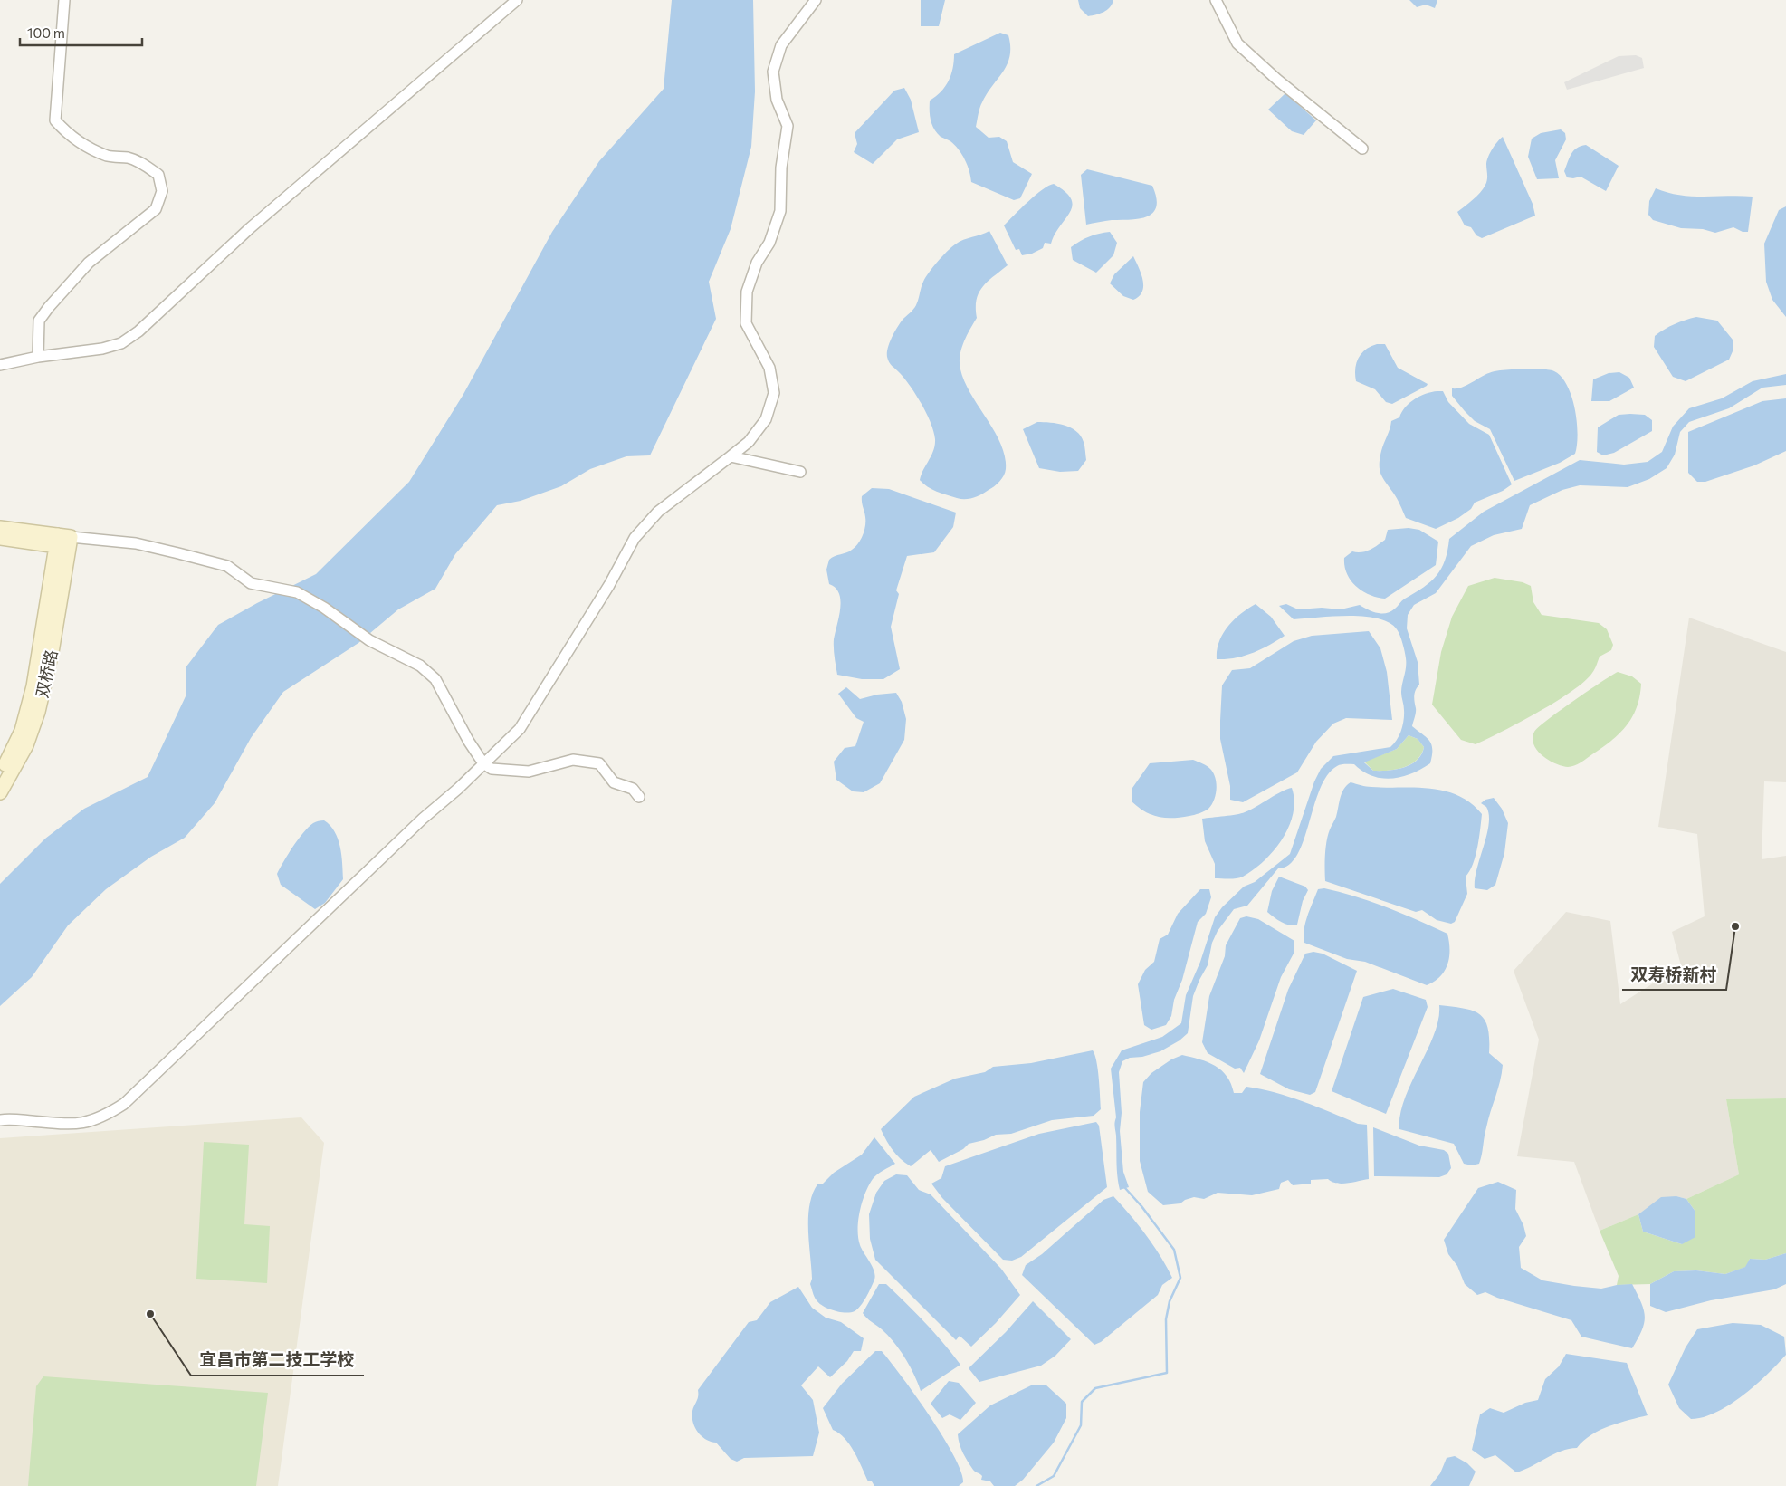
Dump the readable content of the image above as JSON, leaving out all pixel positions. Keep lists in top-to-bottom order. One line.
{"streets":{"street":["双桥路"]},"places":["双寿桥新村","宜昌市第二技工学校"],"scale_bar":"100 m"}
